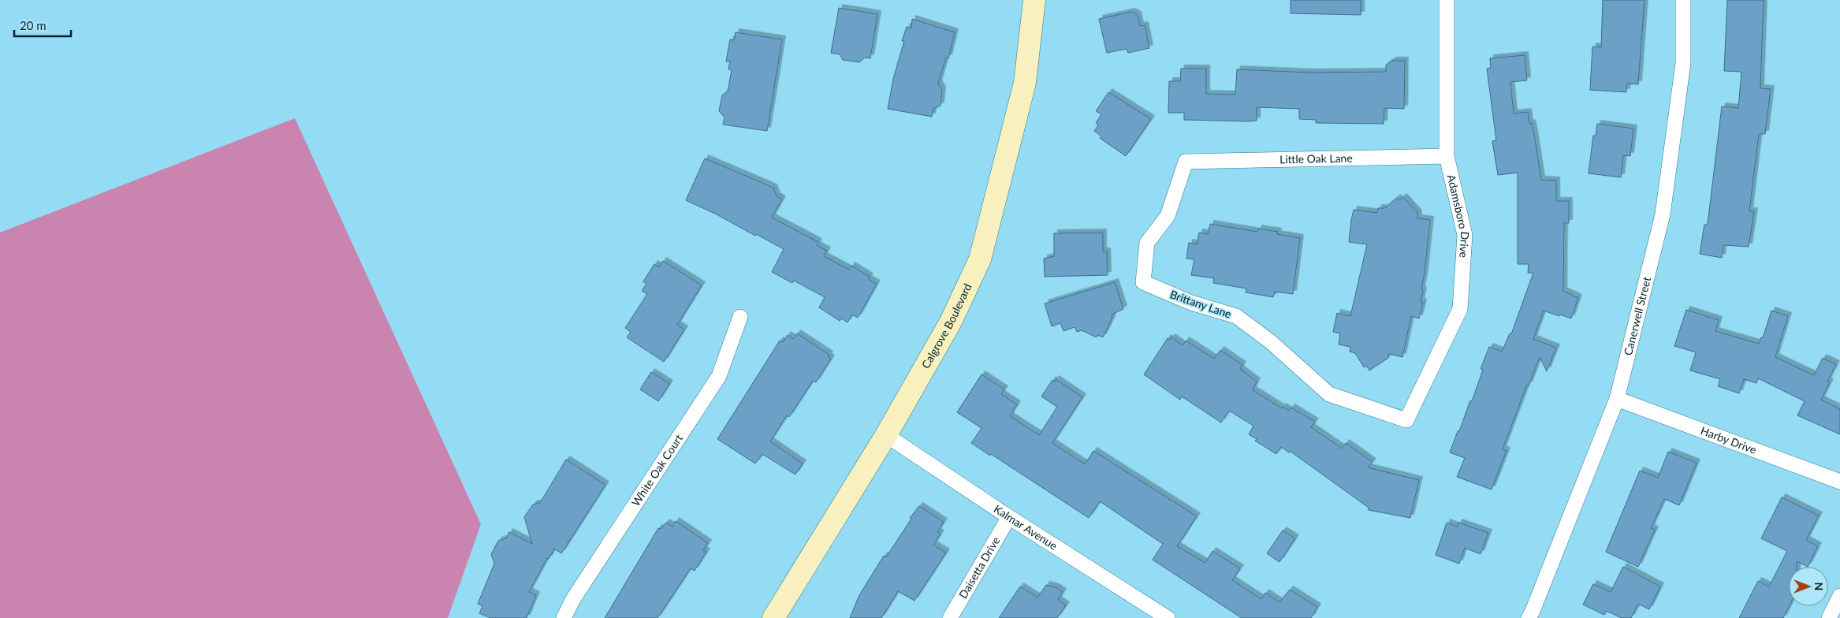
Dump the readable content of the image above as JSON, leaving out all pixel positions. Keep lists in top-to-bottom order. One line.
{"streets":{"street":["Little Oak Lane","Adamsboro Drive","Brittany Lane","Canerwell Street","Calgrove Boulevard","Harby Drive","White Oak Court","Kalmar Avenue","Daisetta Drive"]},"crossings":[["Little Oak Lane","Adamsboro Drive"],["Little Oak Lane","Brittany Lane"],["Adamsboro Drive","Brittany Lane"],["Canerwell Street","Harby Drive"],["Calgrove Boulevard","Kalmar Avenue"],["Kalmar Avenue","Daisetta Drive"]],"scale_bar":"20 m","north":"right"}
